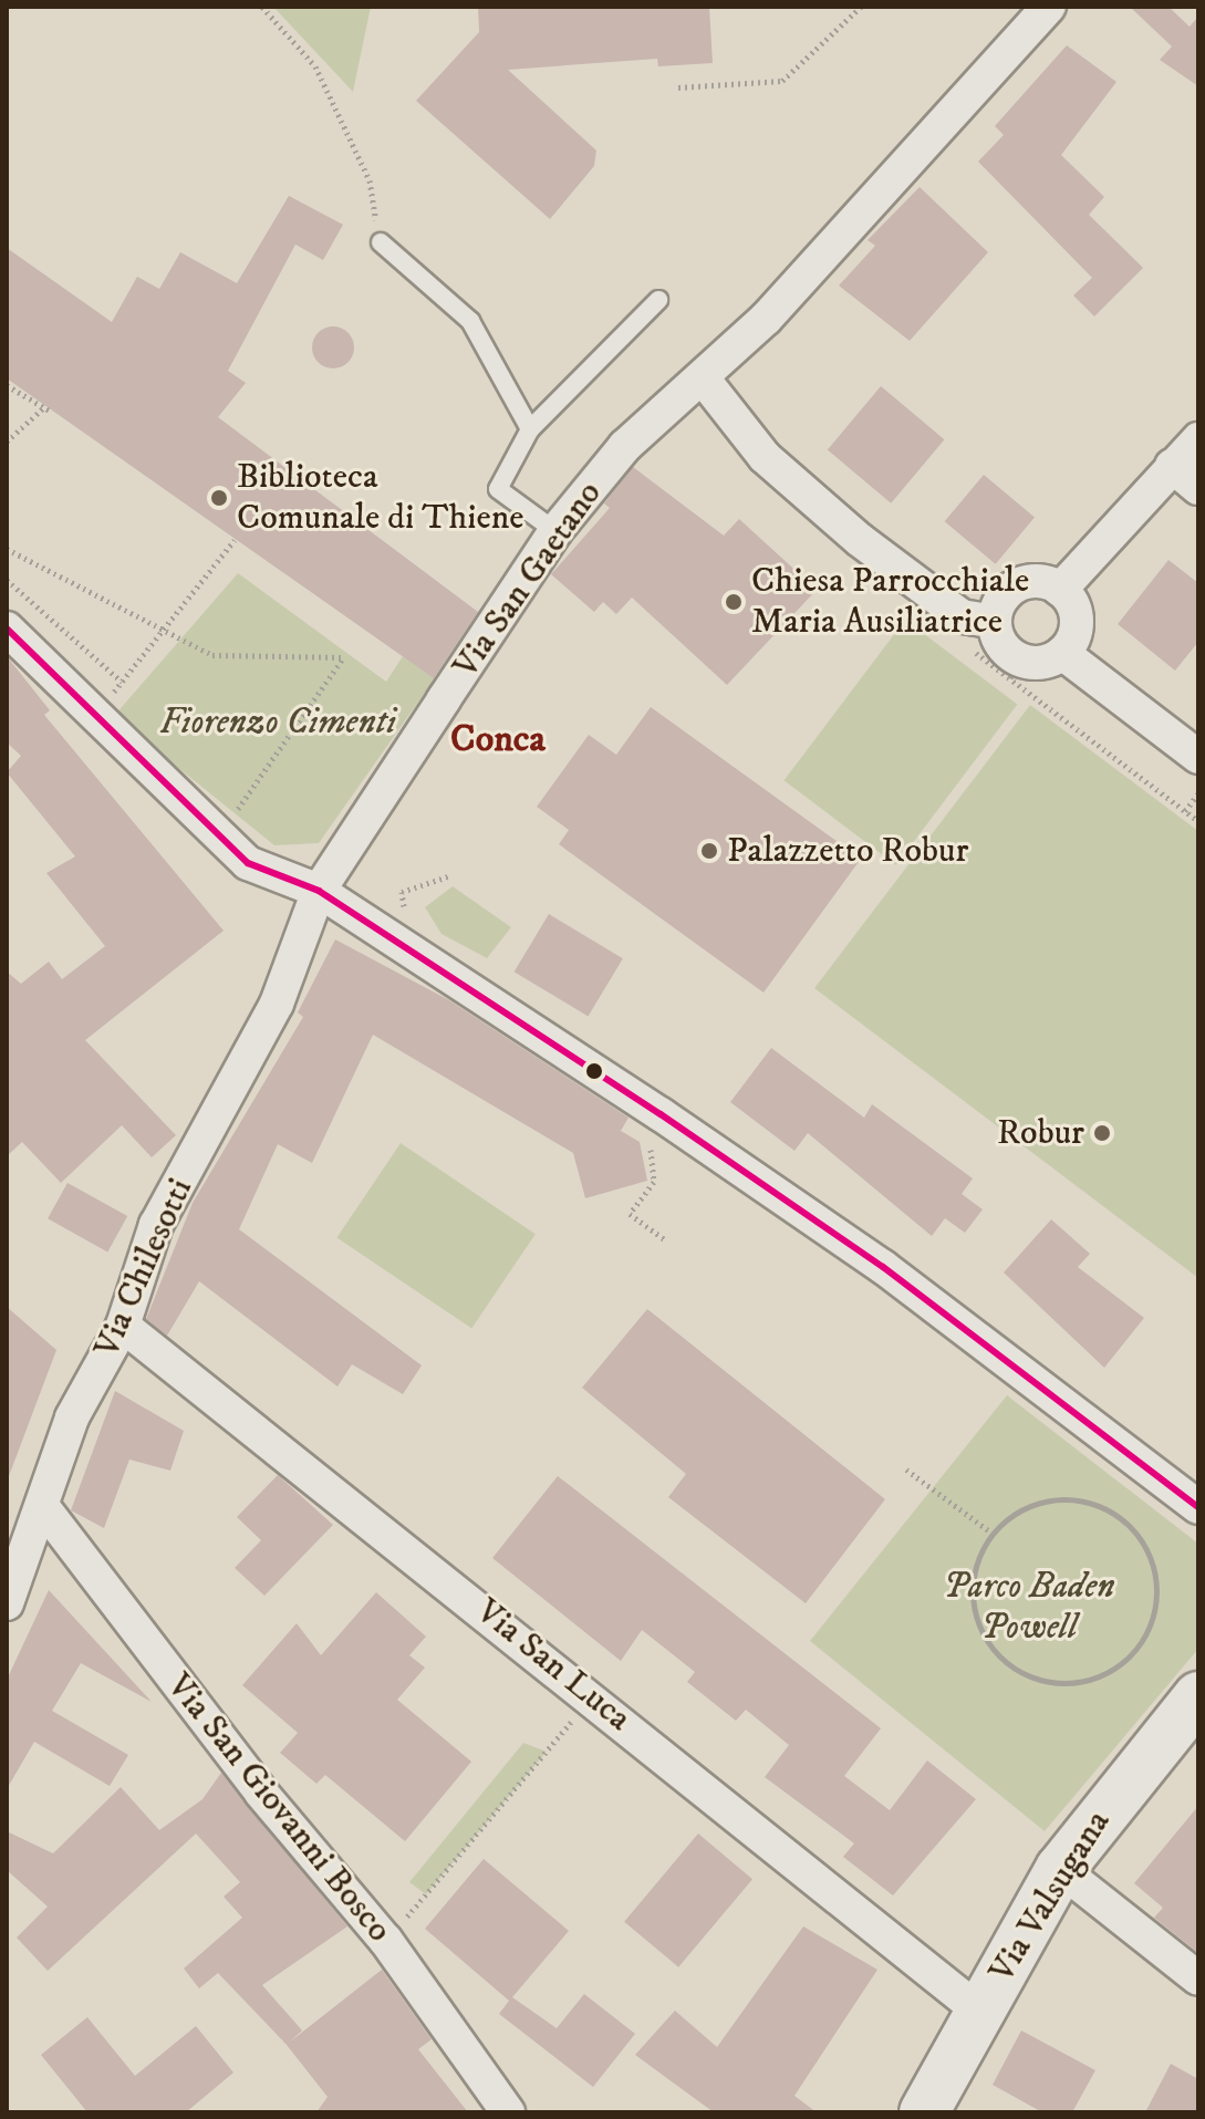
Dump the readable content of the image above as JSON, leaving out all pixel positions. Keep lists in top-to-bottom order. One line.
{"streets":{"main road":["Via Valsugana"],"street":["Via San Gaetano","Via Chilesotti","Via San Luca","Via San Giovanni Bosco"]},"crossings":[["Via San Gaetano","Via Chilesotti"],["Via Chilesotti","Via San Luca"],["Via Chilesotti","Via San Giovanni Bosco"],["Via San Luca","Via Valsugana"]],"districts":["Conca"],"parks":["Fiorenzo Cimenti","Parco Baden Powell"],"places":["Biblioteca Comunale di Thiene","Chiesa Parrocchiale Maria Ausiliatrice","Palazzetto Robur","Robur"]}
